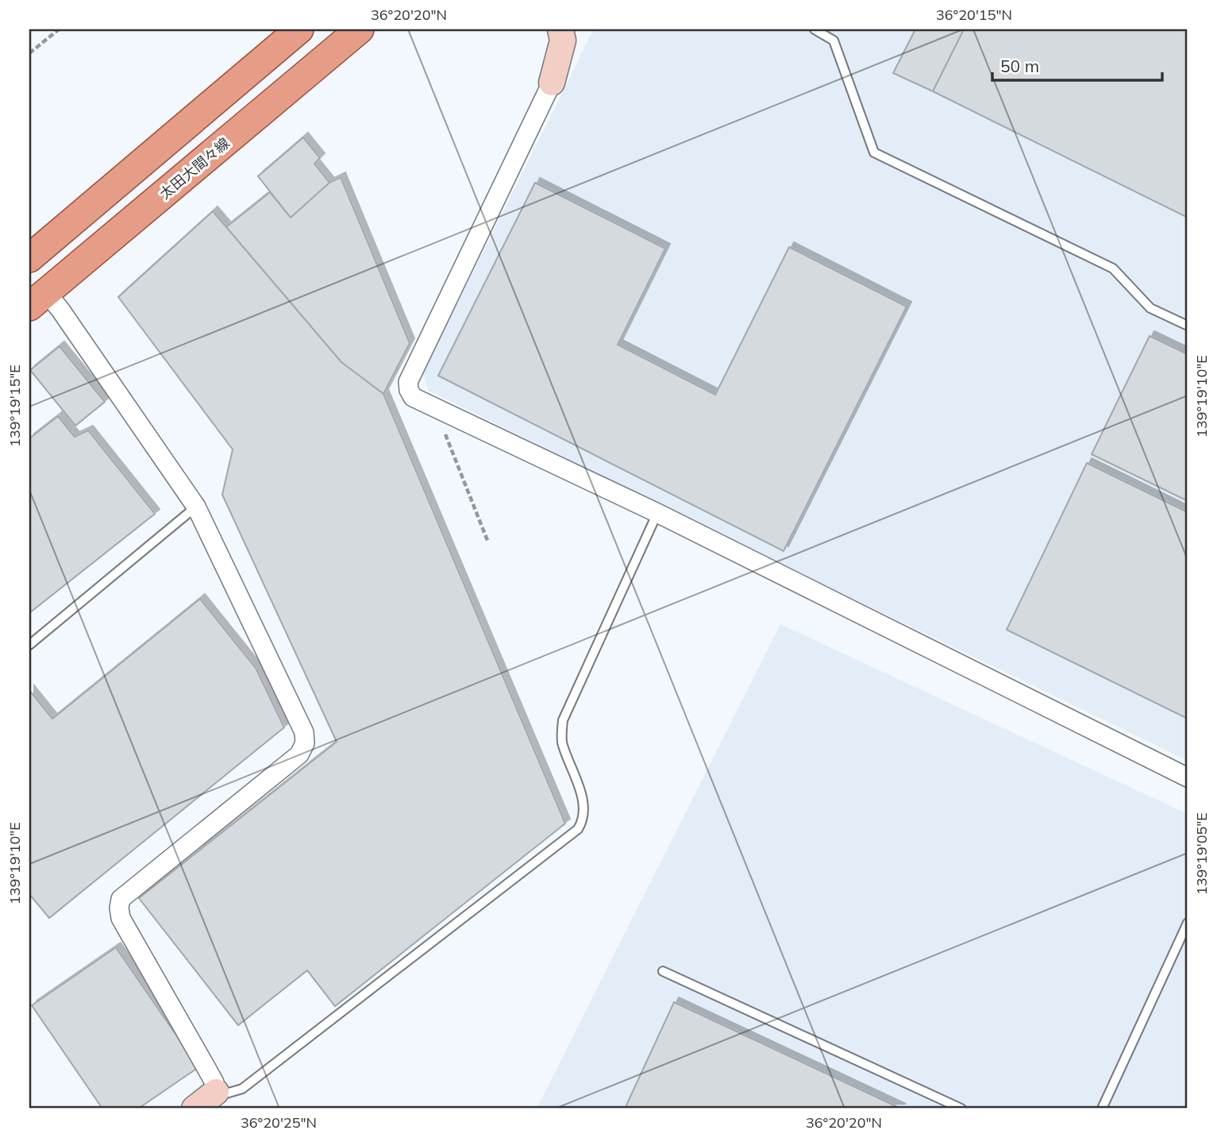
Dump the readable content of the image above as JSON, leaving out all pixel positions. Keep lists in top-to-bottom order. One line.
{"streets":{"main road":["太田大間々線"]},"scale_bar":"50 m","coordinates":["36°20'20\"N","36°20'15\"N","139°19'10\"E","139°19'15\"E","139°19'05\"E","36°20'25\"N"]}
